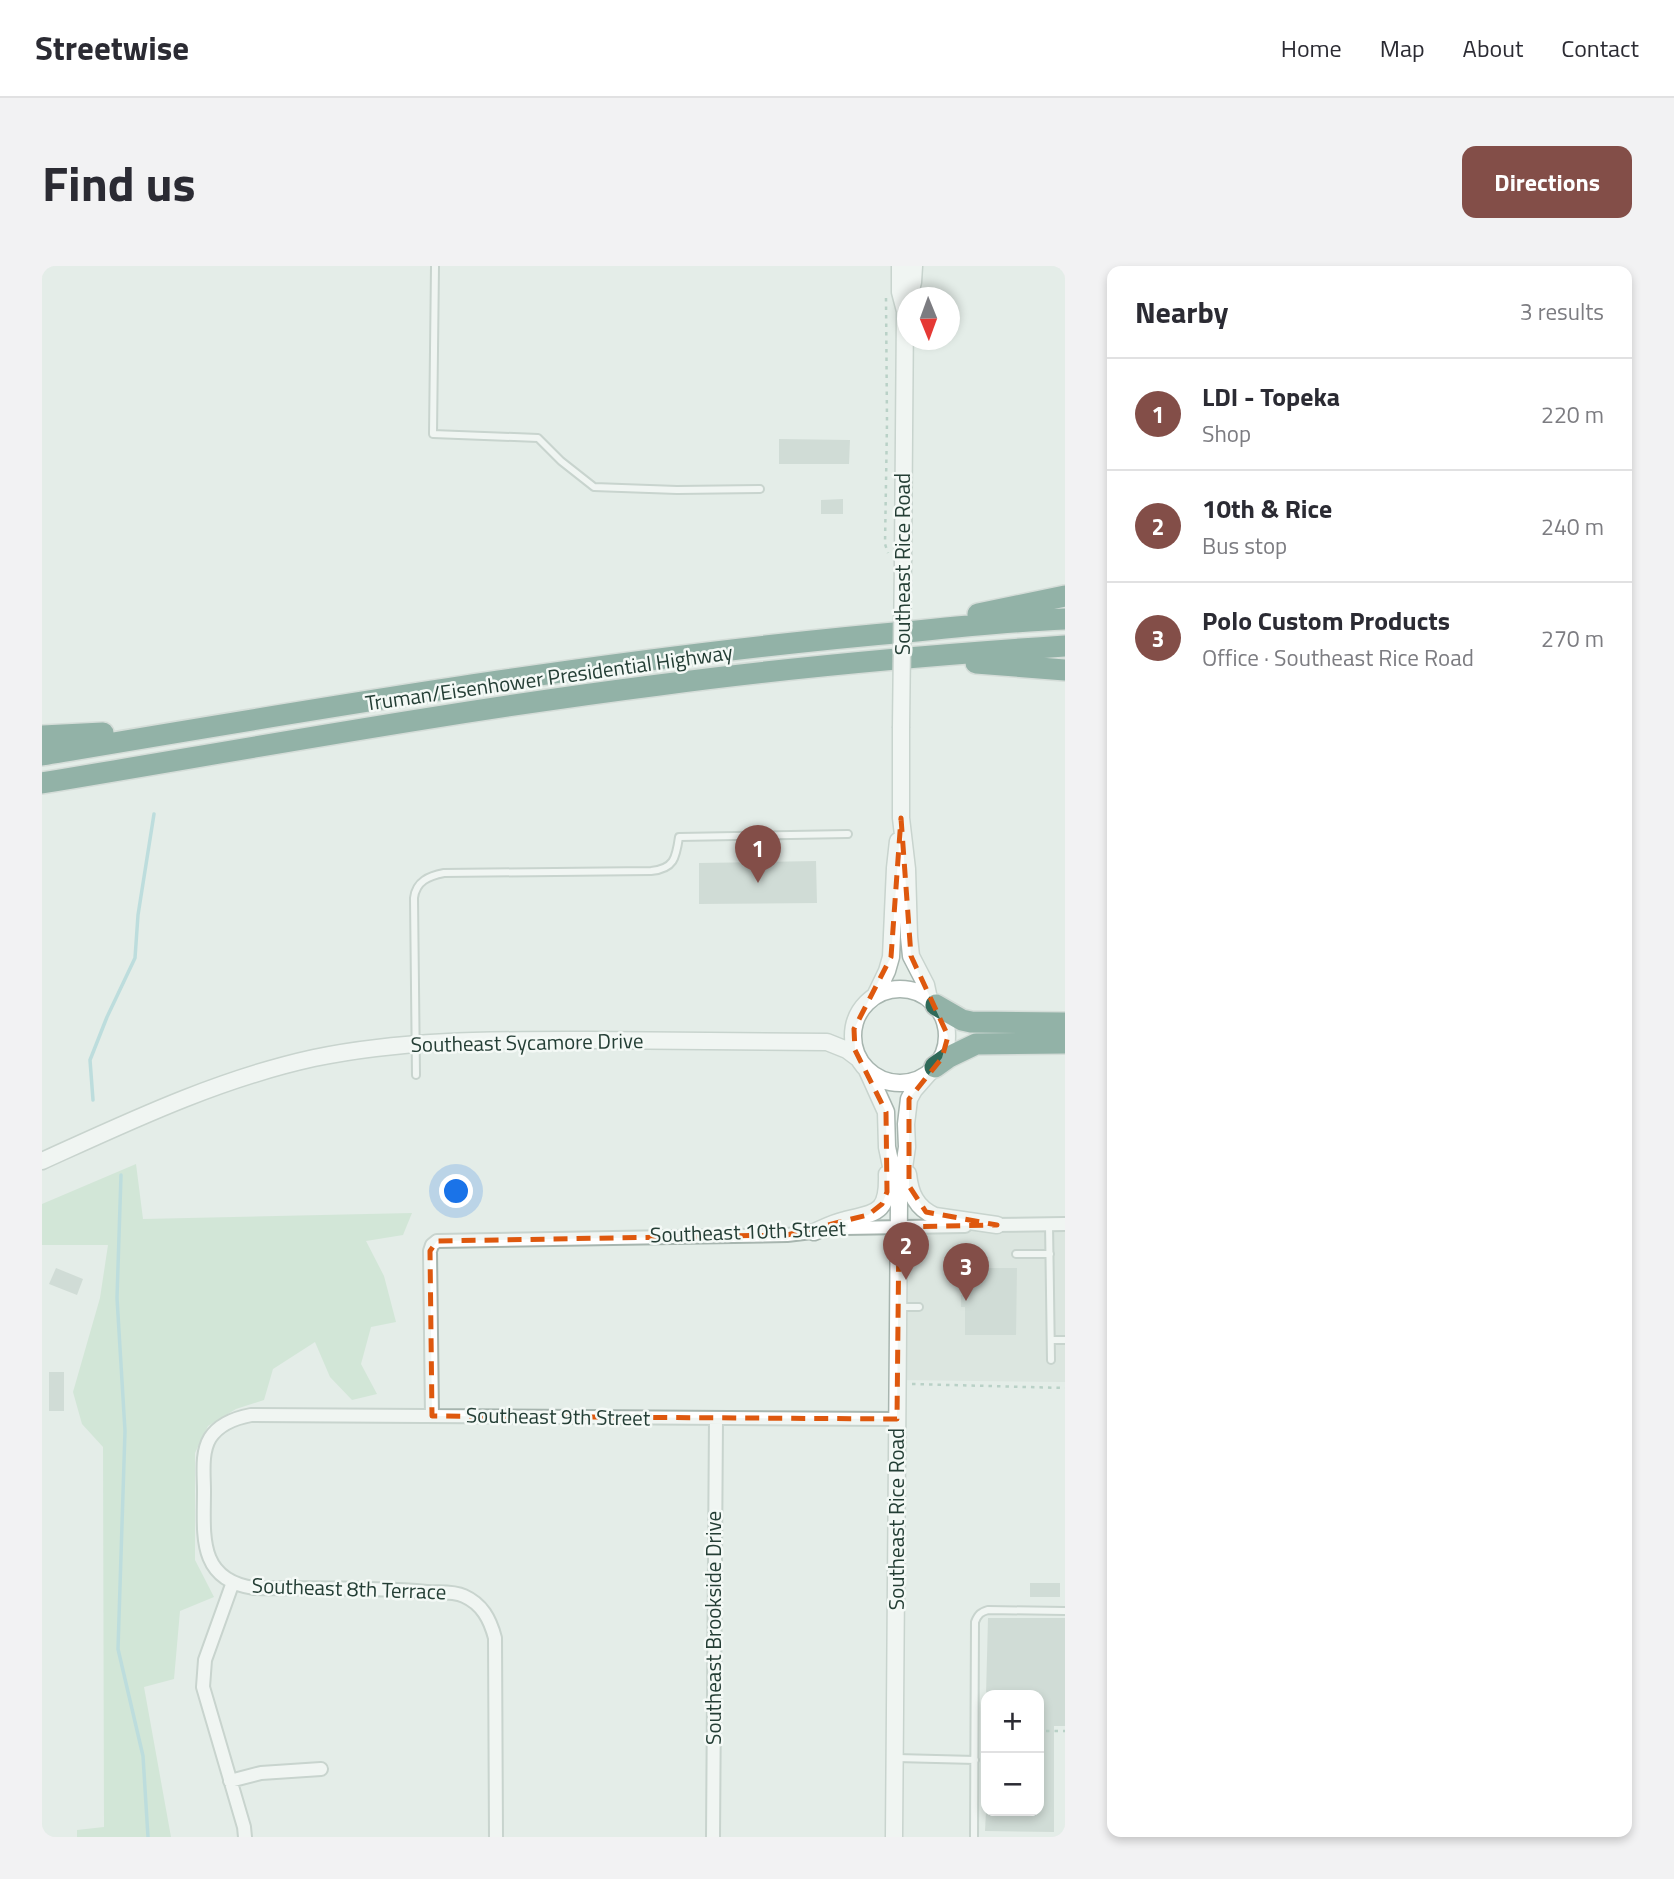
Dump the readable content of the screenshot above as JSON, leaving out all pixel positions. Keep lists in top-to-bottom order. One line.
{"streets":{"highway":["Truman/Eisenhower Presidential Highway"],"street":["Southeast Rice Road","Southeast Sycamore Drive","Southeast 10th Street","Southeast 9th Street","Southeast 8th Terrace","Southeast Brookside Drive"]},"crossings":[["Southeast Rice Road","Southeast Sycamore Drive"],["Southeast Rice Road","Southeast 10th Street"],["Southeast Rice Road","Southeast 9th Street"],["Southeast 10th Street","Southeast 9th Street"],["Southeast 9th Street","Southeast 8th Terrace"],["Southeast 9th Street","Southeast Brookside Drive"]],"north":"bottom","page":{"header":"Streetwise","nav":["Home","Map","About","Contact"],"title":"Find us","buttons":"Directions","heading":["Nearby","3 results"],"list":[{"mark":"1","name":"LDI - Topeka","note":"Shop","value":"220 m"},{"mark":"2","name":"10th & Rice","note":"Bus stop","value":"240 m"},{"mark":"3","name":"Polo Custom Products","note":"Office · Southeast Rice Road","value":"270 m"}],"pins":["1","2","3"],"map_buttons":["+","−"]}}
